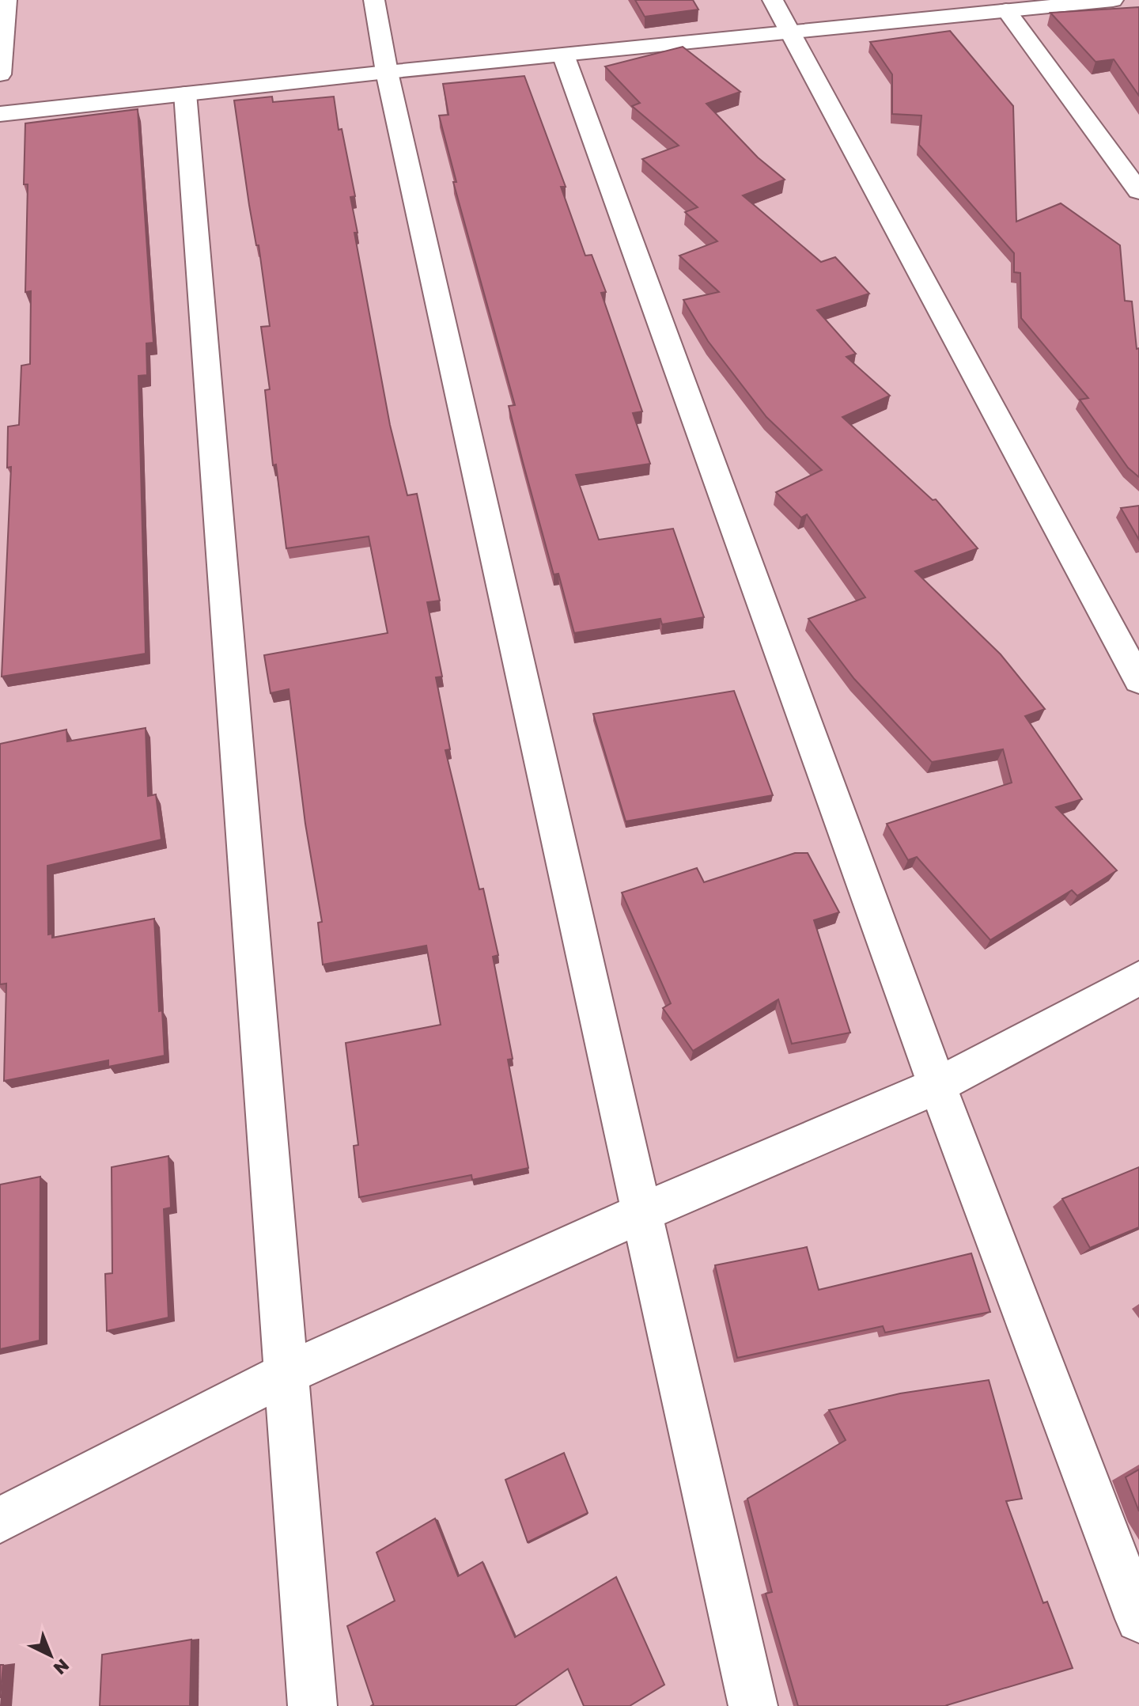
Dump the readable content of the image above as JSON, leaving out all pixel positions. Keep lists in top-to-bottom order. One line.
{"north":"bottom right"}
